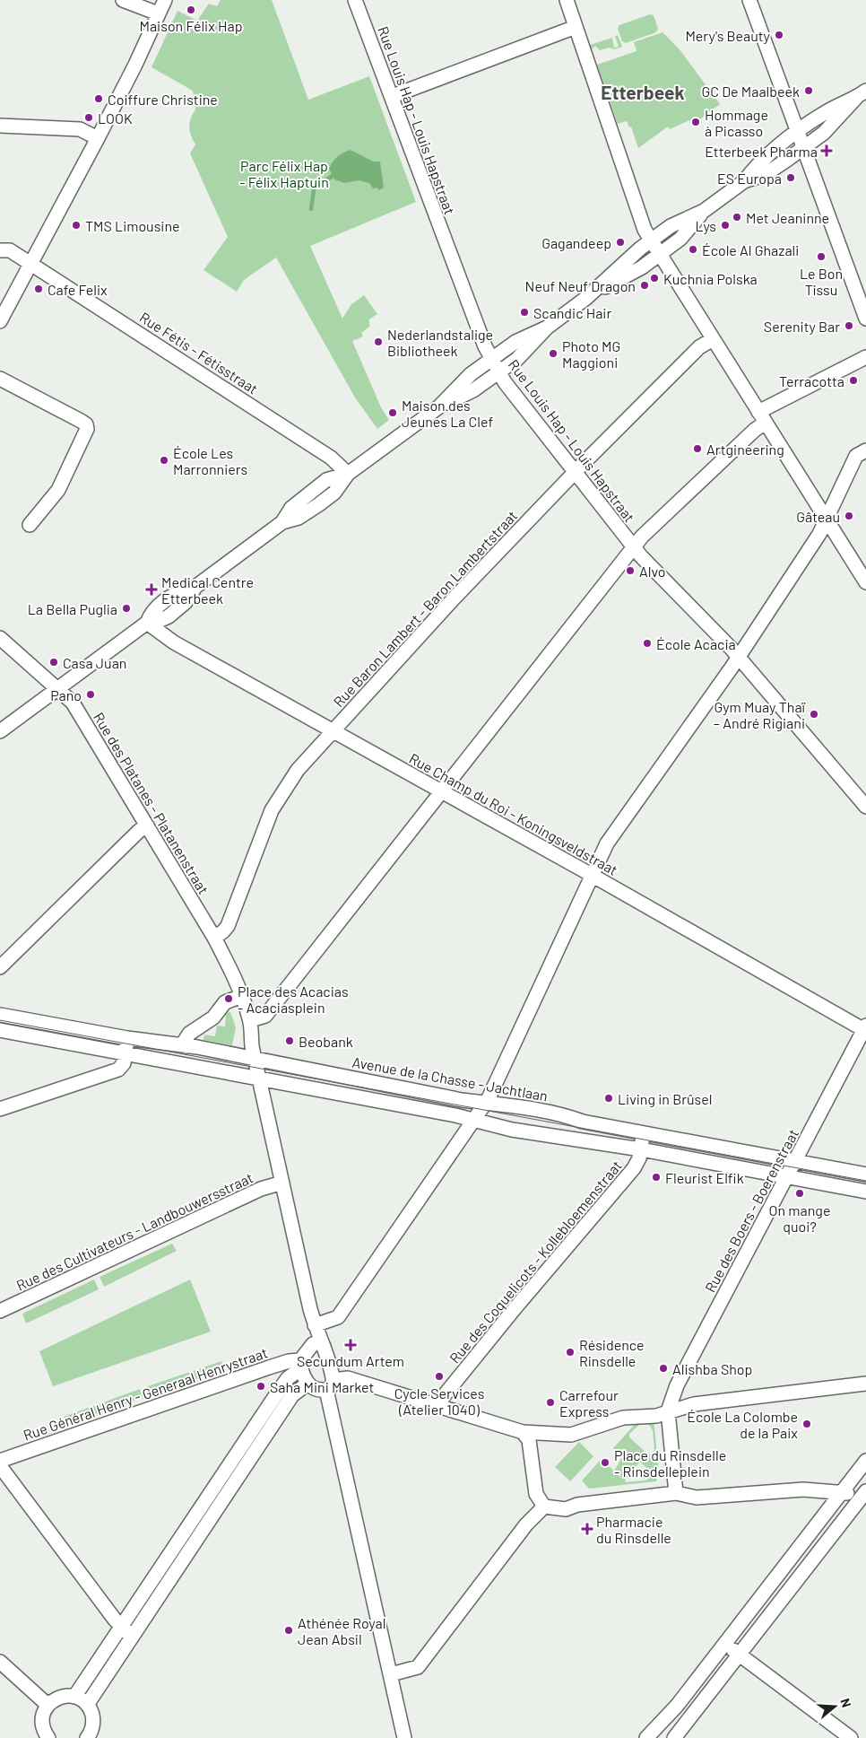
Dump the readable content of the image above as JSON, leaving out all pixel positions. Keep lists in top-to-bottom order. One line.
{"streets":{"street":["Rue Louis Hap - Louis Hapstraat","Rue Fétis - Fétisstraat","Rue Baron Lambert - Baron Lambertstraat","Rue des Platanes - Platanenstraat","Rue Champ du Roi - Koningsveldstraat","Avenue de la Chasse - Jachtlaan","Rue des Boers - Boerenstraat","Rue des Cultivateurs - Landbouwersstraat","Rue des Coquelicots - Kollebloemenstraat","Rue Général Henry - Generaal Henrystraat"]},"crossings":[["Rue Louis Hap - Louis Hapstraat","Rue Baron Lambert - Baron Lambertstraat"],["Rue Baron Lambert - Baron Lambertstraat","Rue des Platanes - Platanenstraat"],["Rue Baron Lambert - Baron Lambertstraat","Rue Champ du Roi - Koningsveldstraat"],["Rue Champ du Roi - Koningsveldstraat","Rue des Boers - Boerenstraat"],["Avenue de la Chasse - Jachtlaan","Rue des Boers - Boerenstraat"],["Avenue de la Chasse - Jachtlaan","Rue des Coquelicots - Kollebloemenstraat"]],"districts":["Etterbeek"],"parks":["Parc Félix Hap - Félix Haptuin"],"places":{"other":["Maison Félix Hap","Mery's Beauty","GC De Maalbeek","Coiffure Christine","LOOK","Hommage à Picasso","ES Europa","Met Jeaninne","TMS Limousine","Lys","Gagandeep","École Al Ghazali","Le Bon Tissu","Kuchnia Polska","Neuf Neuf Dragon","Cafe Felix","Scandic Hair","Serenity Bar","Nederlandstalige Bibliotheek","Photo MG Maggioni","Terracotta","Maison des Jeunes La Clef","Artgineering","École Les Marronniers","Gâteau","Alvo","La Bella Puglia","École Acacia","Casa Juan","Pano","Gym Muay Thaï – André Rigiani","Place des Acacias - Acaciasplein","Beobank","Living in Brûsel","Fleurist Elfik","On mange quoi?","Résidence Rinsdelle","Alishba Shop","Cycle Services (Atelier 1040)","Saha Mini Market","Carrefour Express","École La Colombe de la Paix","Place du Rinsdelle - Rinsdelleplein","Athénée Royal Jean Absil"],"health":["Etterbeek Pharma","Medical Centre Etterbeek","Secundum Artem","Pharmacie du Rinsdelle"]},"north":"right"}
